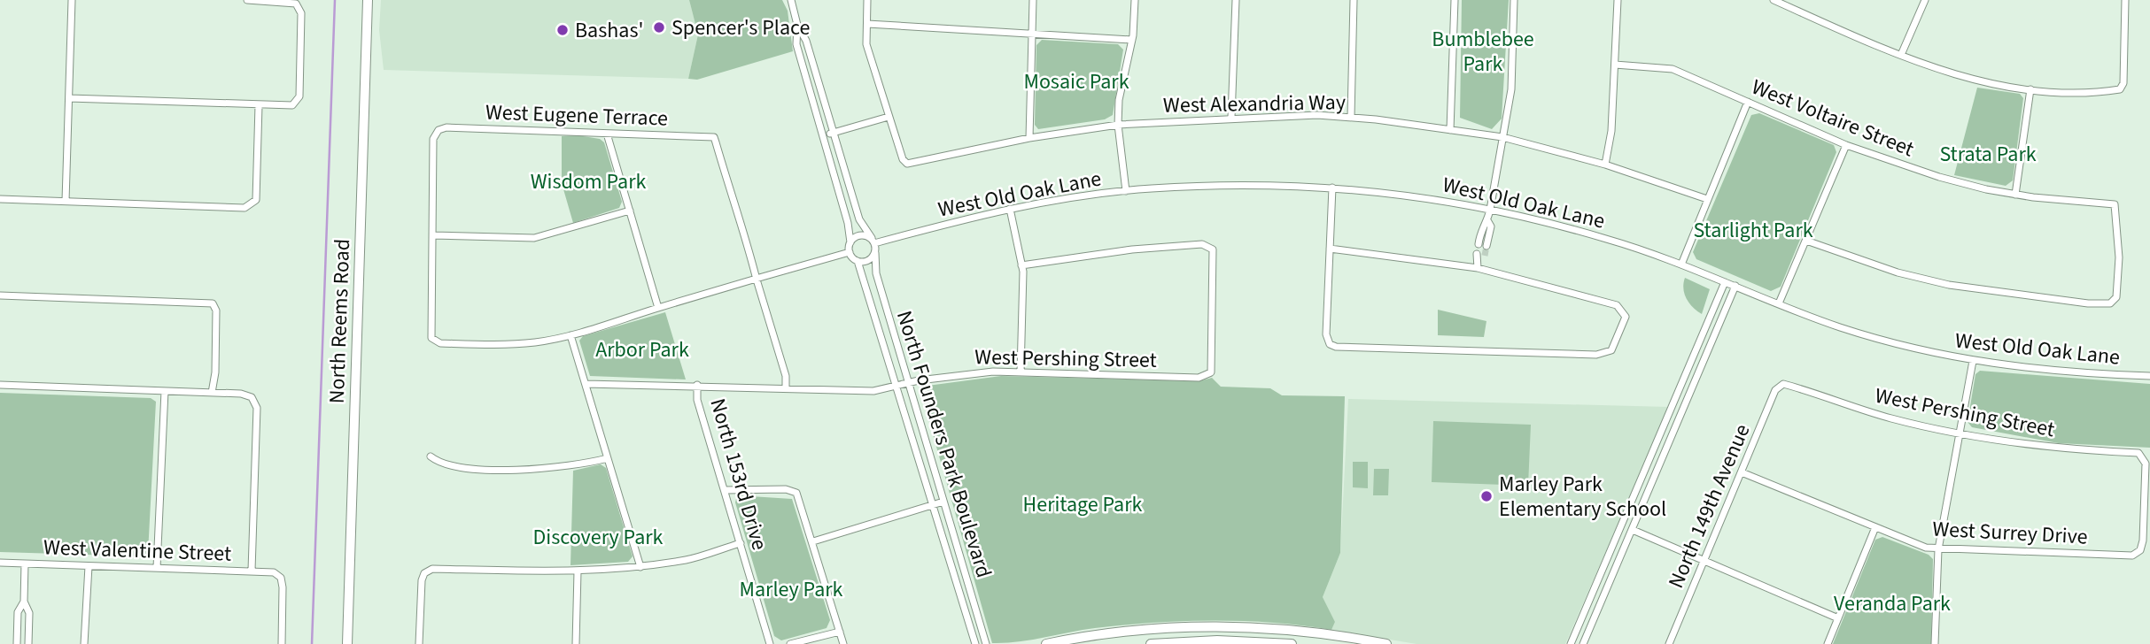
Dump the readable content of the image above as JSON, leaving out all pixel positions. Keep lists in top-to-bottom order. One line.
{"streets":{"main road":["North Reems Road"],"street":["West Alexandria Way","West Eugene Terrace","West Voltaire Street","West Old Oak Lane","West Pershing Street","North Founders Park Boulevard","North 153rd Drive","North 149th Avenue","West Surrey Drive","West Valentine Street"]},"crossings":[["West Old Oak Lane","North Founders Park Boulevard"],["West Pershing Street","North Founders Park Boulevard"],["West Pershing Street","North 153rd Drive"],["West Pershing Street","North 149th Avenue"],["West Pershing Street","West Surrey Drive"],["North 149th Avenue","West Surrey Drive"]],"parks":["Bumblebee Park","Mosaic Park","Strata Park","Wisdom Park","Starlight Park","Arbor Park","Heritage Park","Discovery Park","Marley Park","Veranda Park"],"places":["Spencer's Place","Bashas'","Marley Park Elementary School"]}
